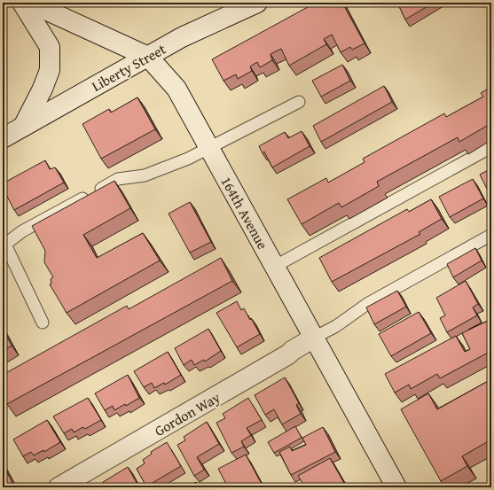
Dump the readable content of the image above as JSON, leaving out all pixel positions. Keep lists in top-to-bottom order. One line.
{"streets":{"street":["Liberty Street","164th Avenue","Gordon Way"]},"crossings":[["Liberty Street","164th Avenue"],["164th Avenue","Gordon Way"]]}
